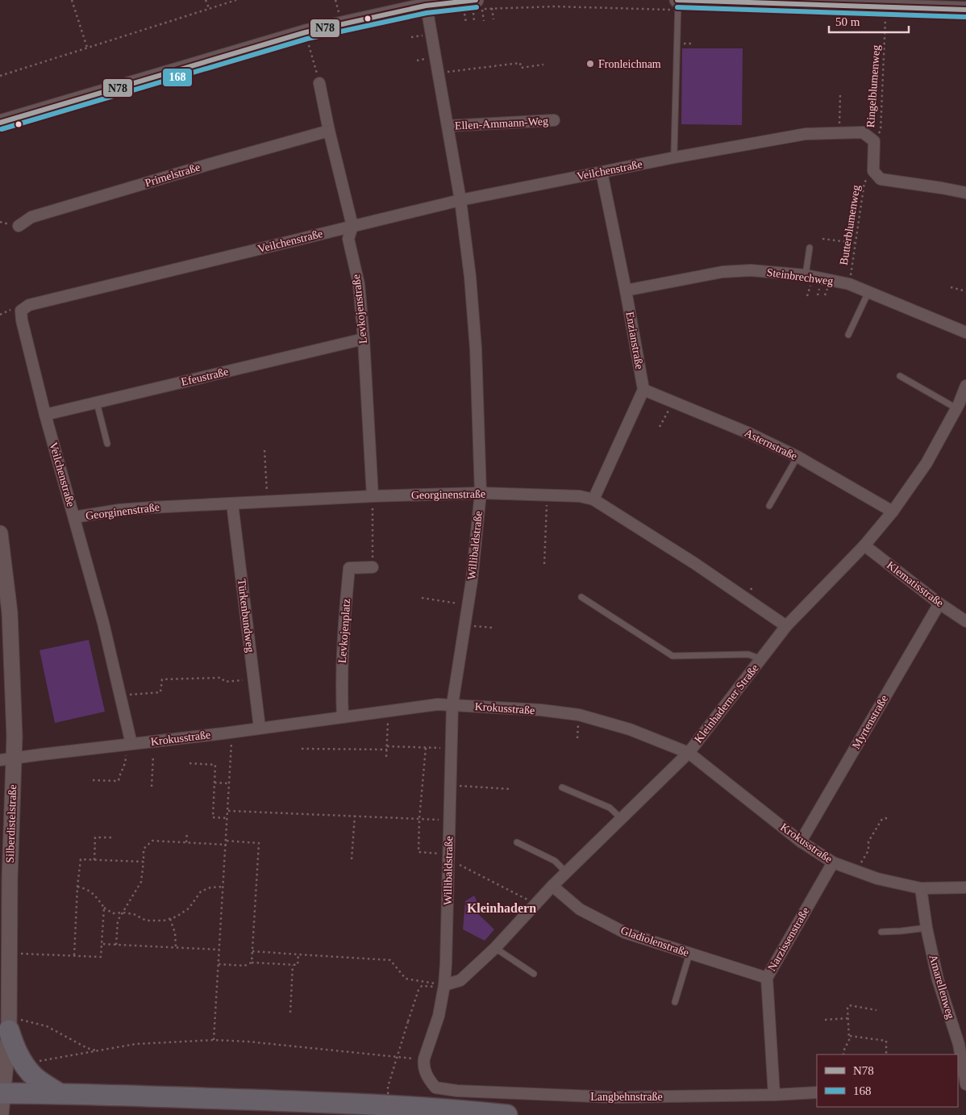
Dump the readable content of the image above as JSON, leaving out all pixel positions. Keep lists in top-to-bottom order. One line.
{"streets":{"street":["Ellen-Ammann-Weg","Veilchenstraße","Primelstraße","Steinbrechweg","Levkojenstraße","Enzianstraße","Efeustraße","Asternstraße","Georginenstraße","Willibaldstraße","Klematisstraße","Türkenbundweg","Levkojenplatz","Kleinhaderner Straße","Krokusstraße","Myrtenstraße","Silberdistelstraße","Narzissenstraße","Gladiolenstraße","Amarellenweg","Langbehnstraße"],"path":["Ringelblumenweg","Butterblumenweg"]},"crossings":[["Ringelblumenweg","Veilchenstraße"],["Ellen-Ammann-Weg","Willibaldstraße"],["Veilchenstraße","Levkojenstraße"],["Veilchenstraße","Enzianstraße"],["Veilchenstraße","Efeustraße"],["Veilchenstraße","Georginenstraße"],["Veilchenstraße","Willibaldstraße"],["Veilchenstraße","Krokusstraße"],["Primelstraße","Levkojenstraße"],["Butterblumenweg","Steinbrechweg"],["Steinbrechweg","Enzianstraße"],["Levkojenstraße","Efeustraße"],["Levkojenstraße","Georginenstraße"],["Enzianstraße","Asternstraße"],["Asternstraße","Kleinhaderner Straße"],["Georginenstraße","Willibaldstraße"],["Georginenstraße","Türkenbundweg"],["Georginenstraße","Kleinhaderner Straße"],["Willibaldstraße","Kleinhaderner Straße"],["Willibaldstraße","Krokusstraße"],["Willibaldstraße","Langbehnstraße"],["Klematisstraße","Kleinhaderner Straße"],["Klematisstraße","Myrtenstraße"],["Türkenbundweg","Krokusstraße"],["Levkojenplatz","Krokusstraße"],["Kleinhaderner Straße","Krokusstraße"],["Kleinhaderner Straße","Gladiolenstraße"],["Krokusstraße","Myrtenstraße"],["Krokusstraße","Silberdistelstraße"],["Krokusstraße","Narzissenstraße"],["Krokusstraße","Amarellenweg"],["Narzissenstraße","Gladiolenstraße"],["Narzissenstraße","Langbehnstraße"]],"districts":["Kleinhadern"],"places":["Fronleichnam"],"lines":["transit line N78","transit line 168"],"legend":["N78","168"],"scale_bar":"50 m"}
